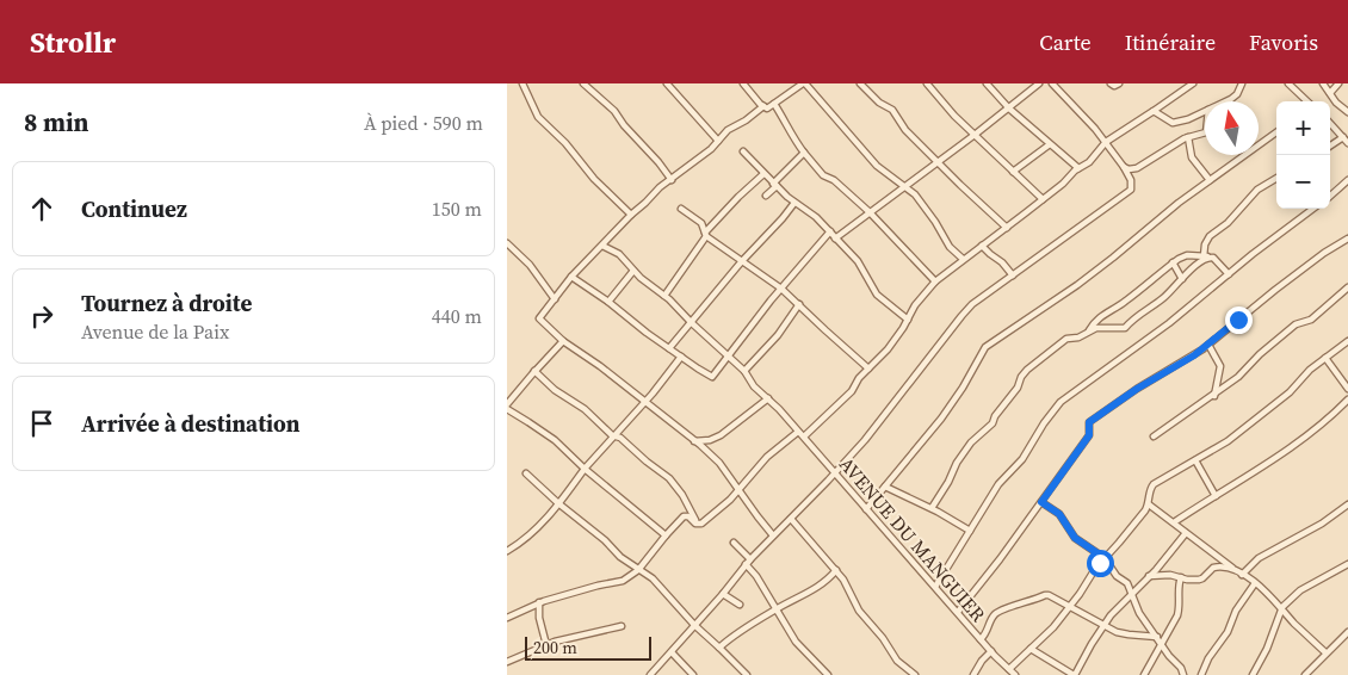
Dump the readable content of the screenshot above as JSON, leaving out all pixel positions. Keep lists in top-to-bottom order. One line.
{"streets":{"street":["AVENUE DU MANGUIER"]},"scale_bar":"200 m","north":"top","page":{"header":"Strollr","nav":["Carte","Itinéraire","Favoris"],"heading":["8 min","À pied · 590 m"],"map_buttons":["+","−"],"list":[["Continuez","150 m"],["Tournez à droite","Avenue de la Paix","440 m"],"Arrivée à destination"],"scale":"200 m"}}
